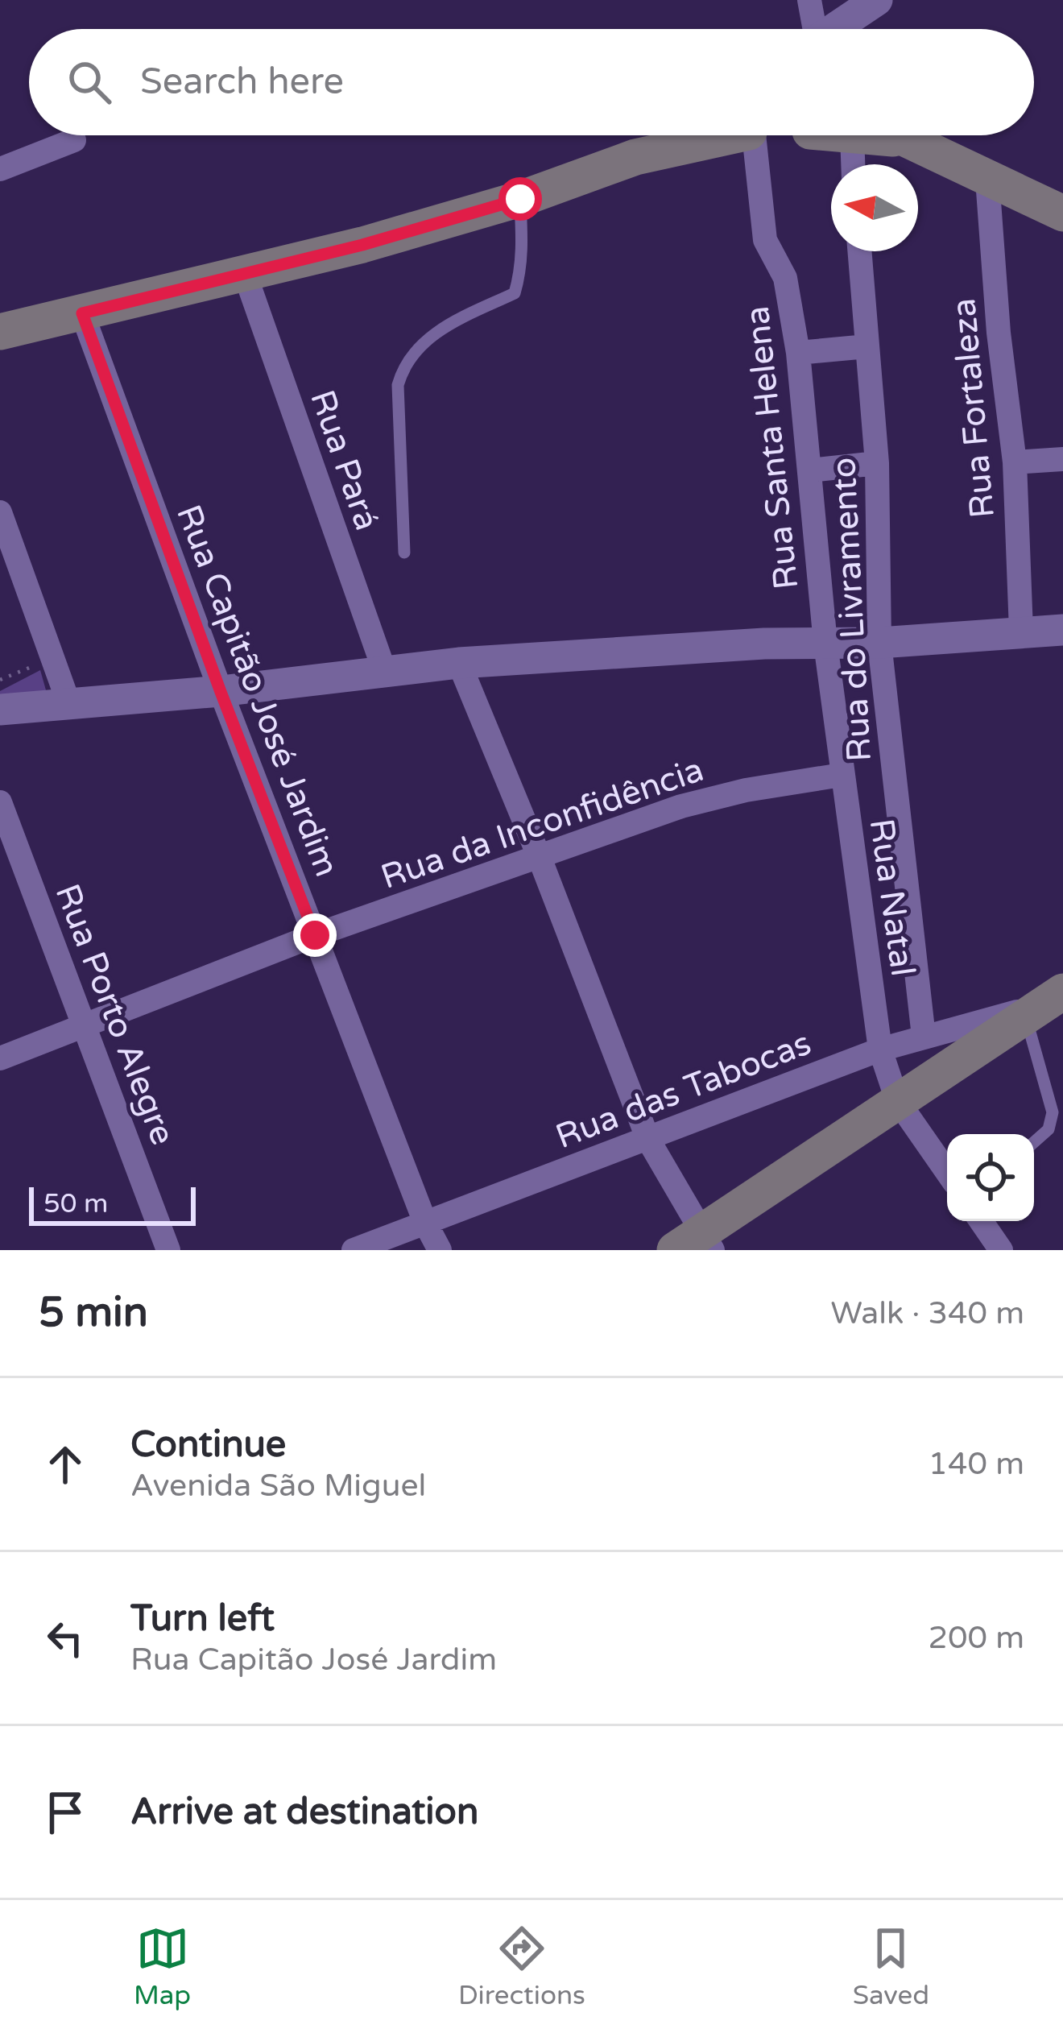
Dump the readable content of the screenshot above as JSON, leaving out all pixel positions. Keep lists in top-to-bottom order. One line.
{"streets":{"street":["Rua Fortaleza","Rua Santa Helena","Rua Pará","Rua do Livramento","Rua Capitão José Jardim","Rua da Inconfidência","Rua Natal","Rua Porto Alegre","Rua das Tabocas"]},"crossings":[["Rua Santa Helena","Rua Natal"],["Rua do Livramento","Rua das Tabocas"],["Rua Capitão José Jardim","Rua da Inconfidência"],["Rua Capitão José Jardim","Rua das Tabocas"],["Rua da Inconfidência","Rua Natal"],["Rua da Inconfidência","Rua Porto Alegre"],["Rua Natal","Rua das Tabocas"]],"scale_bar":"50 m","north":"left","page":{"search":"Search here","scale":"50 m","heading":["5 min","Walk · 340 m"],"list":[["Continue","Avenida São Miguel","140 m"],["Turn left","Rua Capitão José Jardim","200 m"],"Arrive at destination"],"nav":["Map","Directions","Saved"]}}
